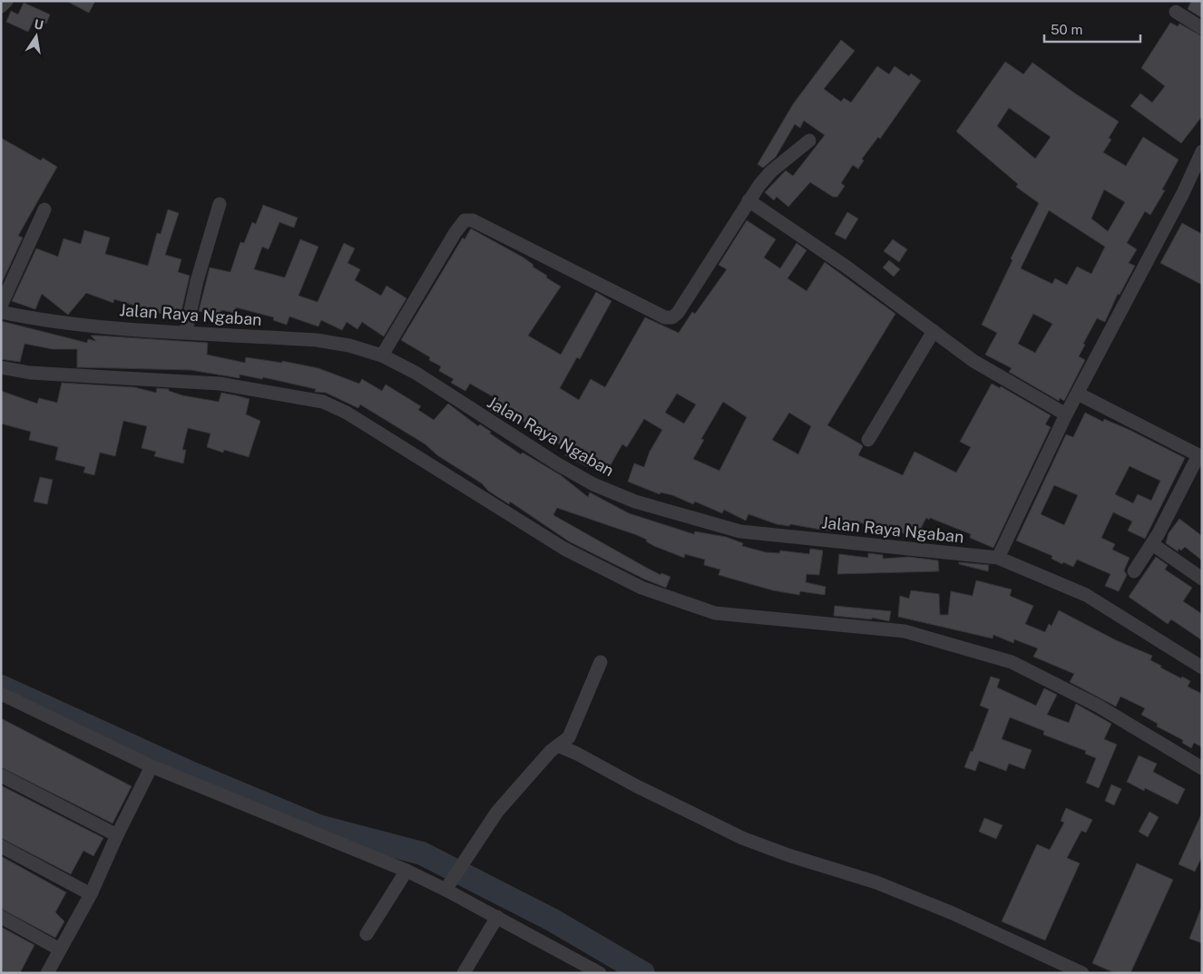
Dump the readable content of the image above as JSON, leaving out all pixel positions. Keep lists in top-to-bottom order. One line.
{"streets":{"street":["Jalan Raya Ngaban"]},"scale_bar":"50 m","north":"top"}
